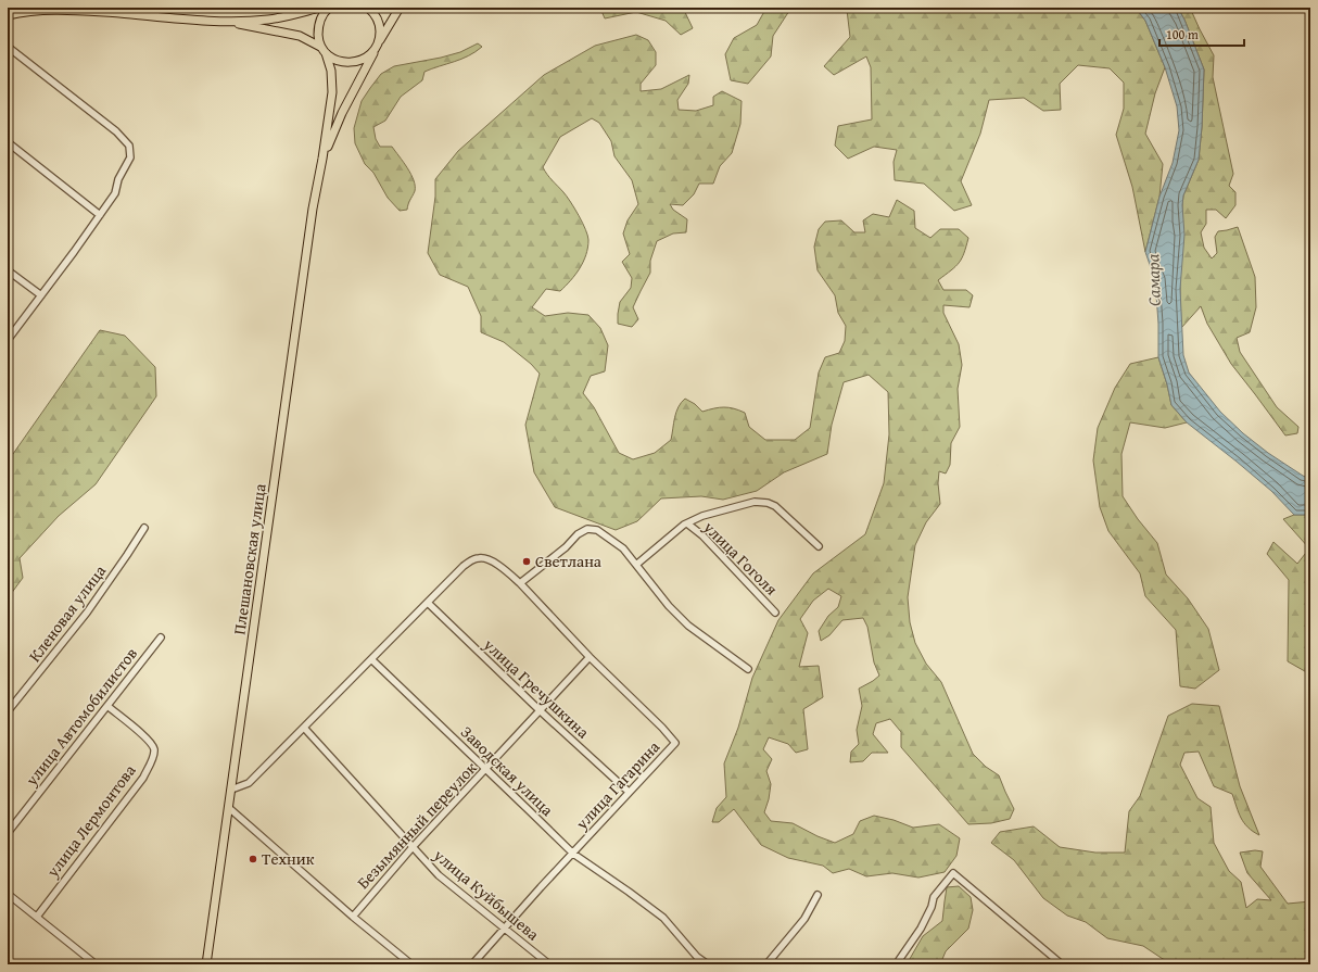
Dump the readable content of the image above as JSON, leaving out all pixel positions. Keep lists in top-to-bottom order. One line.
{"streets":{"main road":["Плешановская улица"],"street":["улица Гоголя","Кленовая улица","улица Гречушкина","улица Автомобилистов","Заводская улица","улица Гагарина","улица Лермонтова","Безымянный переулок","улица Куйбышева"]},"crossings":[["улица Гречушкина","улица Гагарина"],["улица Гречушкина","Безымянный переулок"],["улица Автомобилистов","улица Лермонтова"],["Заводская улица","улица Гагарина"],["Заводская улица","Безымянный переулок"],["улица Гагарина","Безымянный переулок"],["улица Гагарина","улица Куйбышева"],["Безымянный переулок","улица Куйбышева"]],"water":["Самара"],"places":["Светлана","Техник"],"scale_bar":"100 m"}
